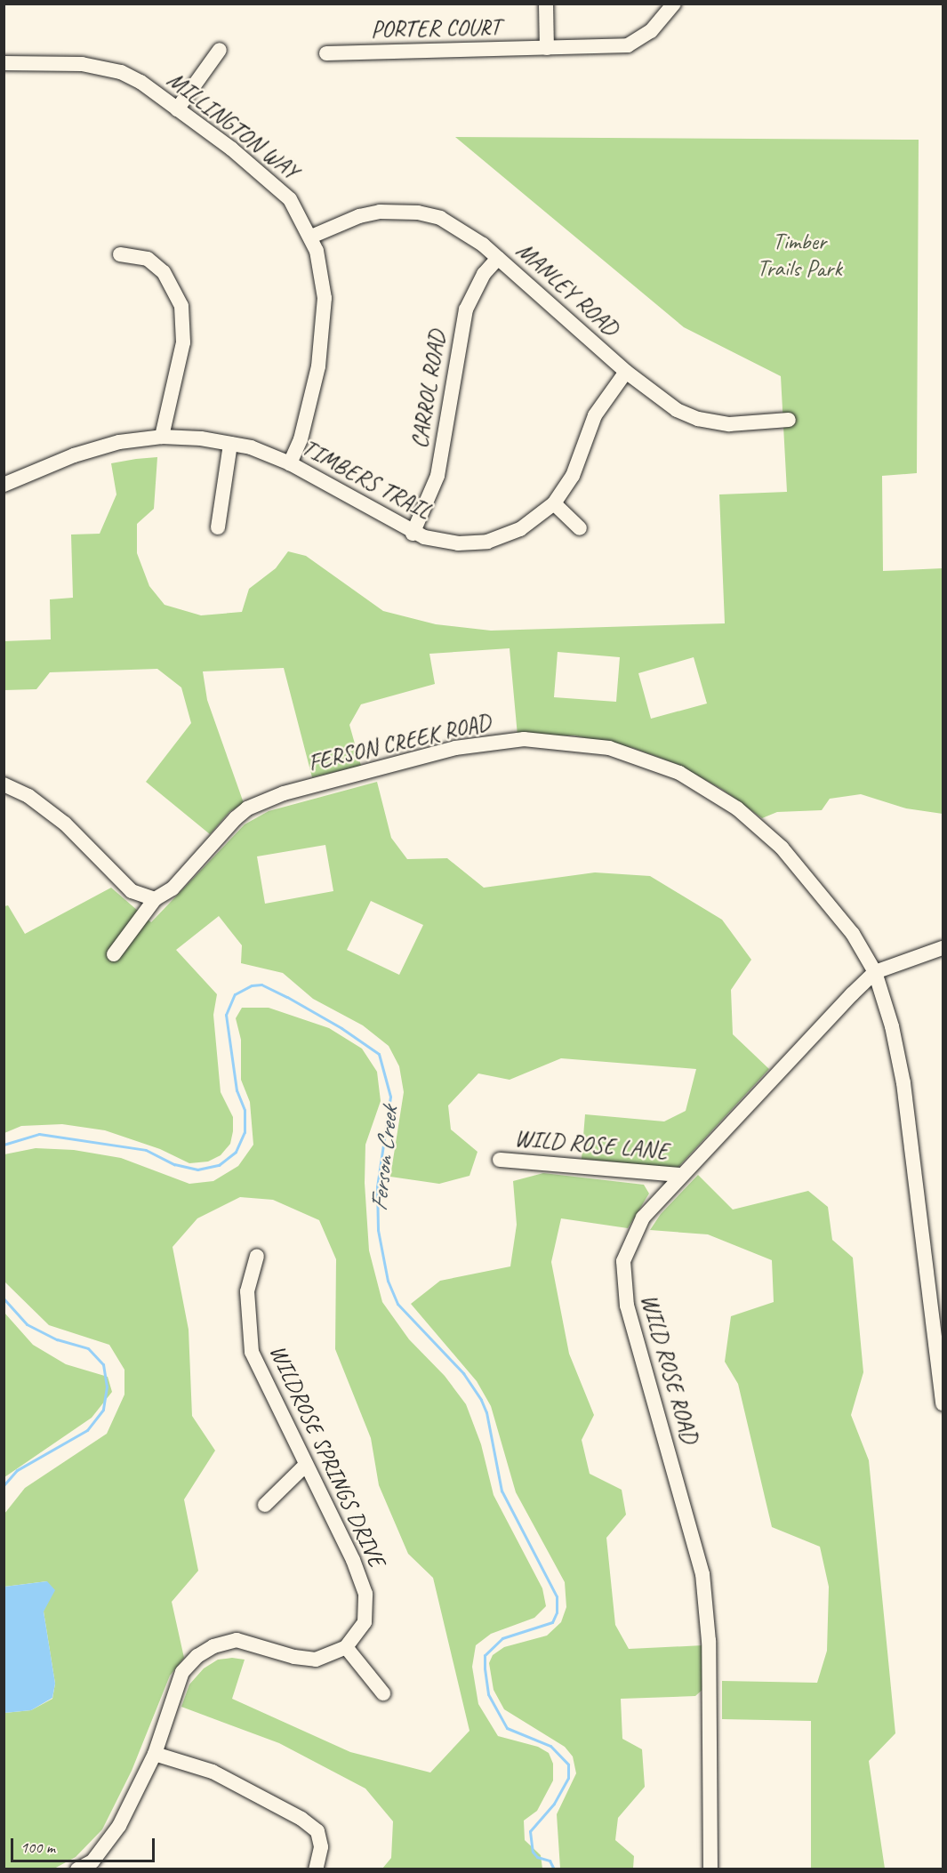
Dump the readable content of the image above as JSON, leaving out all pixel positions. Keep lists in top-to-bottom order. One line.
{"streets":{"street":["PORTER COURT","MILLINGTON WAY","MANLEY ROAD","CARROL ROAD","TIMBERS TRAIL","FERSON CREEK ROAD","WILD ROSE LANE","WILD ROSE ROAD","WILDROSE SPRINGS DRIVE"]},"crossings":[["MILLINGTON WAY","MANLEY ROAD"],["MILLINGTON WAY","TIMBERS TRAIL"],["MANLEY ROAD","CARROL ROAD"],["MANLEY ROAD","TIMBERS TRAIL"],["CARROL ROAD","TIMBERS TRAIL"],["FERSON CREEK ROAD","WILD ROSE ROAD"],["WILD ROSE LANE","WILD ROSE ROAD"]],"water":["Ferson Creek"],"parks":["Timber Trails Park"],"scale_bar":"100 m"}
